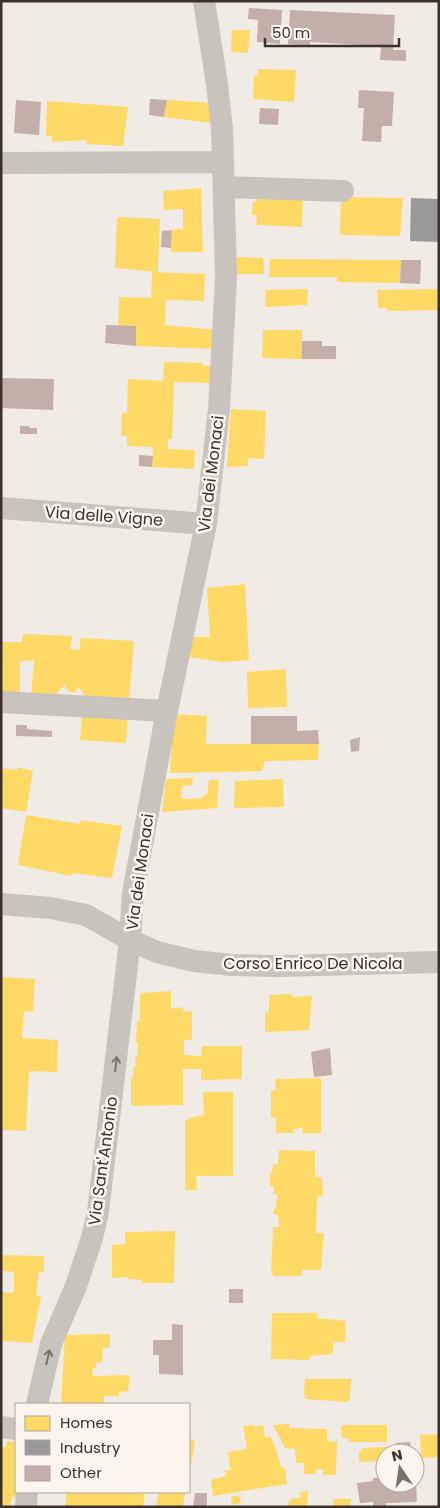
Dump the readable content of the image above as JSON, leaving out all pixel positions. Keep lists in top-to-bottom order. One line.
{"streets":{"street":["Via dei Monaci","Via delle Vigne","Corso Enrico De Nicola","Via Sant'Antonio"]},"crossings":[["Via dei Monaci","Via delle Vigne"],["Via dei Monaci","Corso Enrico De Nicola"],["Via dei Monaci","Via Sant'Antonio"],["Corso Enrico De Nicola","Via Sant'Antonio"]],"one_way":["Via Sant'Antonio"],"legend":["Homes","Industry","Other"],"scale_bar":"50 m","north":"top"}
